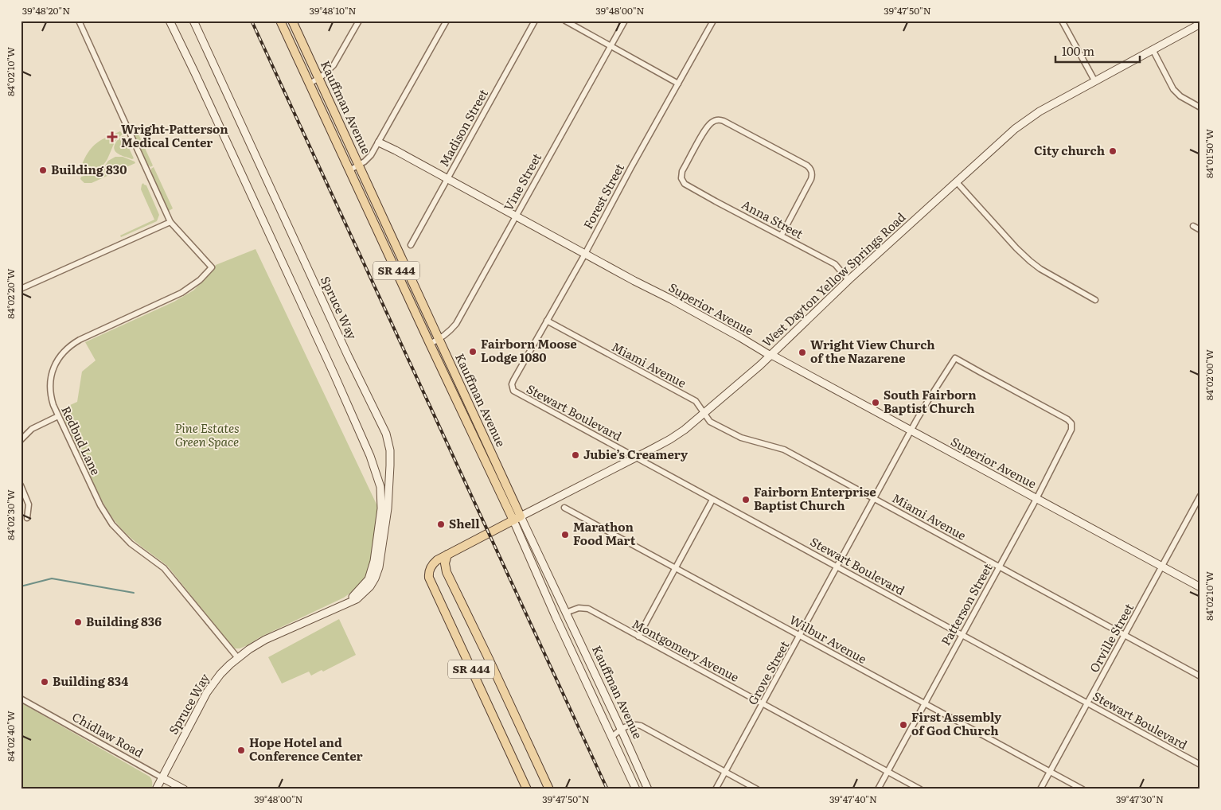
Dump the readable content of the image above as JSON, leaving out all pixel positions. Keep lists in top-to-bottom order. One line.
{"streets":{"main road":["Kauffman Avenue","SR 444","West Dayton Yellow Springs Road"],"street":["Madison Street","Vine Street","Forest Street","Anna Street","Spruce Way","Superior Avenue","Miami Avenue","Stewart Boulevard","Redbud Lane","Patterson Street","Orville Street","Wilbur Avenue","Montgomery Avenue","Grove Street","Chidlaw Road"]},"crossings":[["Kauffman Avenue","Vine Street"],["Kauffman Avenue","West Dayton Yellow Springs Road"],["Kauffman Avenue","Montgomery Avenue"],["Madison Street","Superior Avenue"],["Vine Street","Superior Avenue"],["Forest Street","Superior Avenue"],["Forest Street","Miami Avenue"],["Forest Street","Stewart Boulevard"],["Anna Street","West Dayton Yellow Springs Road"],["SR 444","West Dayton Yellow Springs Road"],["West Dayton Yellow Springs Road","Superior Avenue"],["West Dayton Yellow Springs Road","Miami Avenue"],["West Dayton Yellow Springs Road","Stewart Boulevard"],["Spruce Way","Redbud Lane"],["Spruce Way","Chidlaw Road"],["Superior Avenue","Patterson Street"],["Superior Avenue","Orville Street"],["Superior Avenue","Grove Street"],["Miami Avenue","Patterson Street"],["Miami Avenue","Orville Street"],["Miami Avenue","Grove Street"],["Stewart Boulevard","Patterson Street"],["Stewart Boulevard","Orville Street"],["Stewart Boulevard","Grove Street"],["Patterson Street","Wilbur Avenue"],["Patterson Street","Montgomery Avenue"],["Patterson Street","Grove Street"],["Orville Street","Wilbur Avenue"],["Wilbur Avenue","Grove Street"],["Montgomery Avenue","Grove Street"]],"parks":["Pine Estates Green Space"],"places":{"health":["Wright-Patterson Medical Center"],"other":["City church","Building 830","Fairborn Moose Lodge 1080","Wright View Church of the Nazarene","South Fairborn Baptist Church","Jubie’s Creamery","Fairborn Enterprise Baptist Church","Shell","Marathon Food Mart","Building 836","Building 834","First Assembly of God Church","Hope Hotel and Conference Center"]},"scale_bar":"100 m","coordinates":["39°48'20\"N","39°48'10\"N","39°48'00\"N","39°47'50\"N","84°02'10\"W","84°01'50\"W","84°02'20\"W","84°02'00\"W","84°02'30\"W","84°02'40\"W","39°47'40\"N","39°47'30\"N"]}
